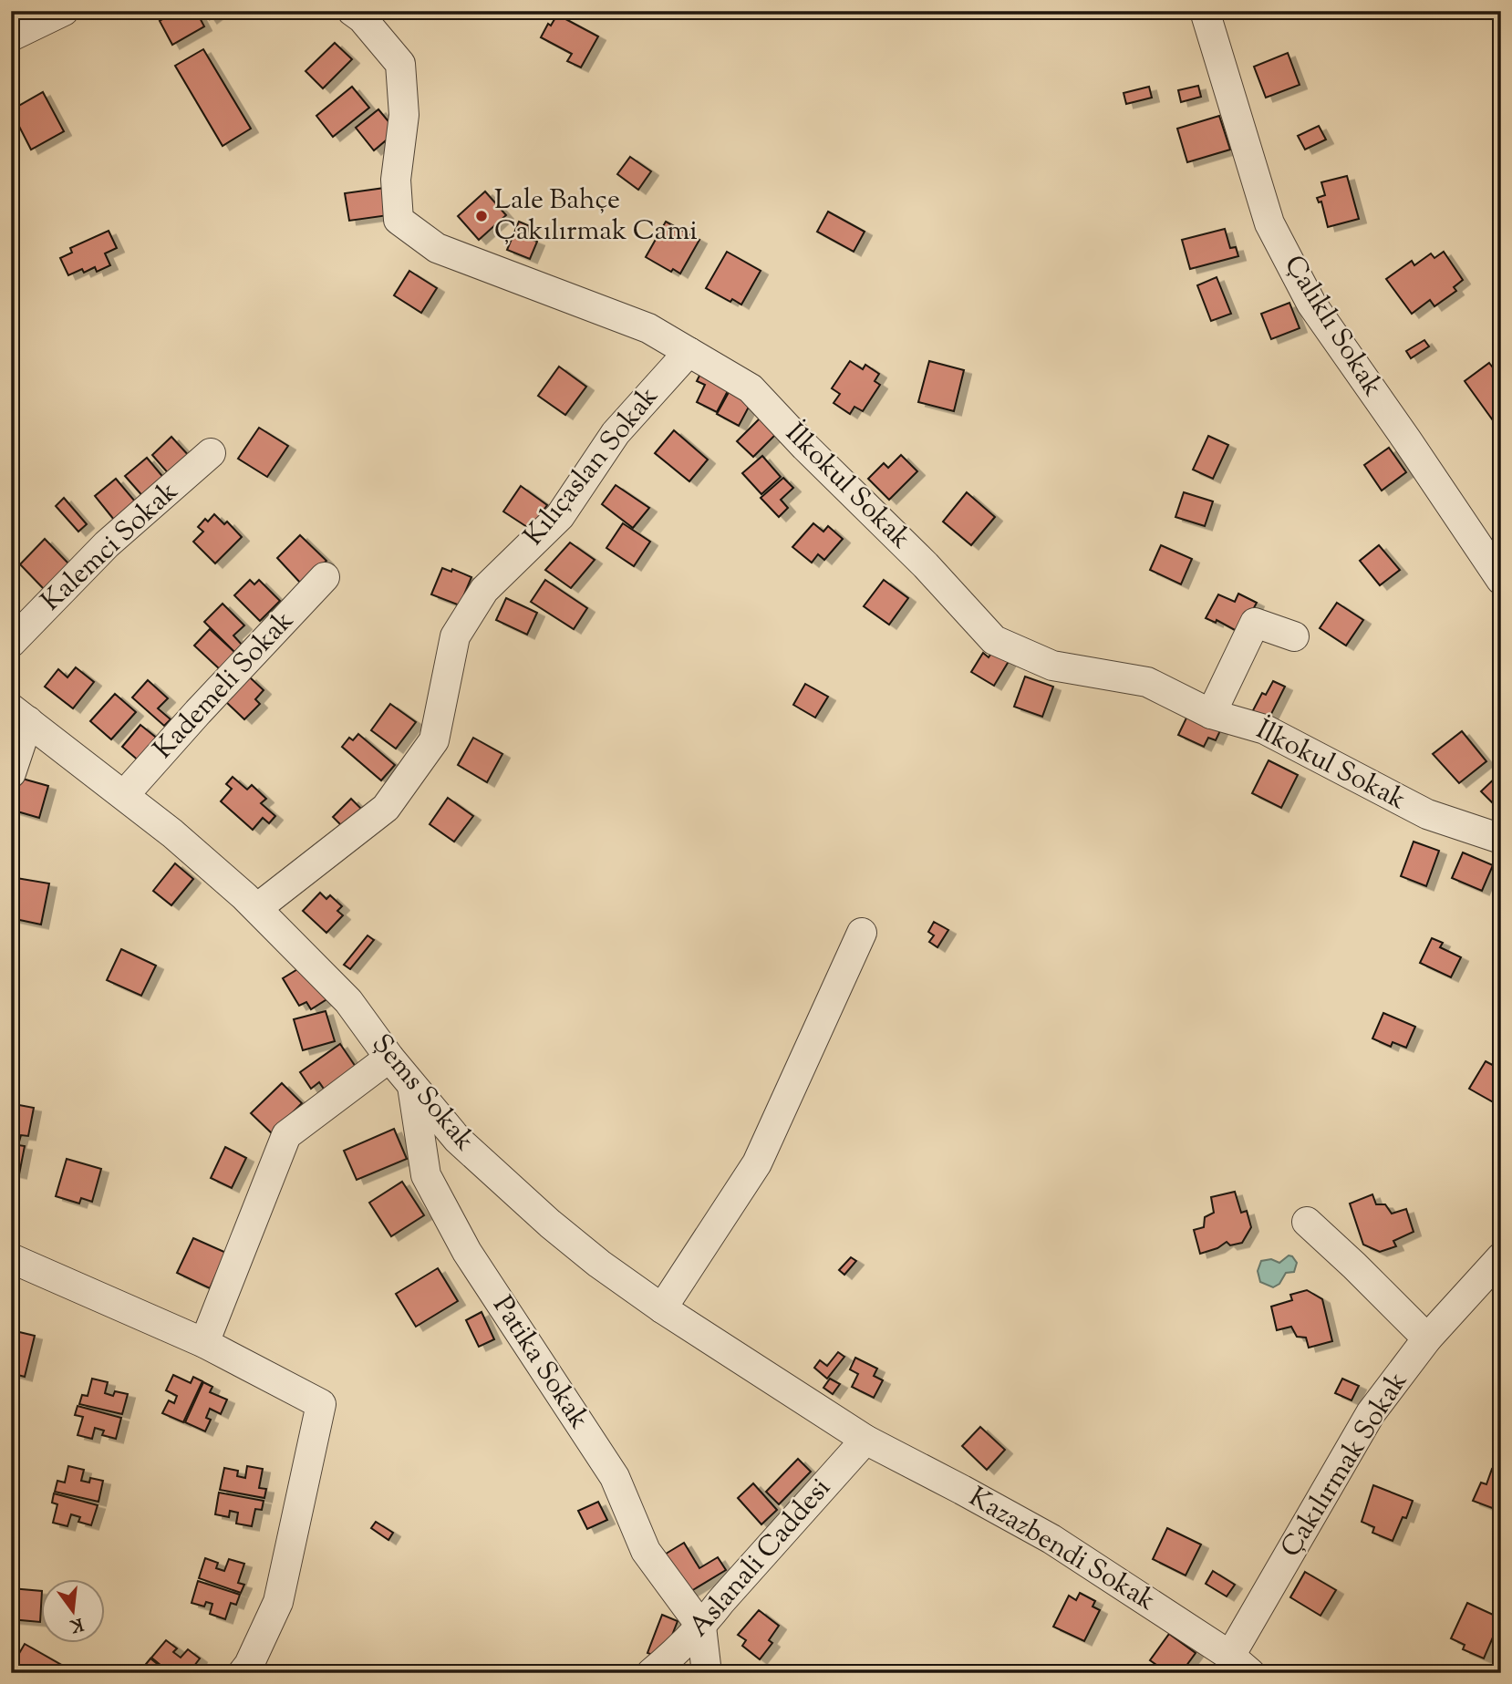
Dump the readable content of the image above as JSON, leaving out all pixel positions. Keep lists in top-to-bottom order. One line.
{"streets":{"street":["Çalıklı Sokak","Kılıçaslan Sokak","İlkokul Sokak","Kalemci Sokak","Kademeli Sokak","Şems Sokak","Patika Sokak","Çakılırmak Sokak","Kazazbendi Sokak","Aslanali Caddesi"]},"crossings":[["Kılıçaslan Sokak","İlkokul Sokak"],["Kılıçaslan Sokak","Şems Sokak"],["Kademeli Sokak","Şems Sokak"],["Şems Sokak","Patika Sokak"],["Şems Sokak","Kazazbendi Sokak"],["Şems Sokak","Aslanali Caddesi"],["Patika Sokak","Aslanali Caddesi"],["Çakılırmak Sokak","Kazazbendi Sokak"],["Kazazbendi Sokak","Aslanali Caddesi"]],"places":["Lale Bahçe Çakılırmak Cami"],"north":"bottom"}
